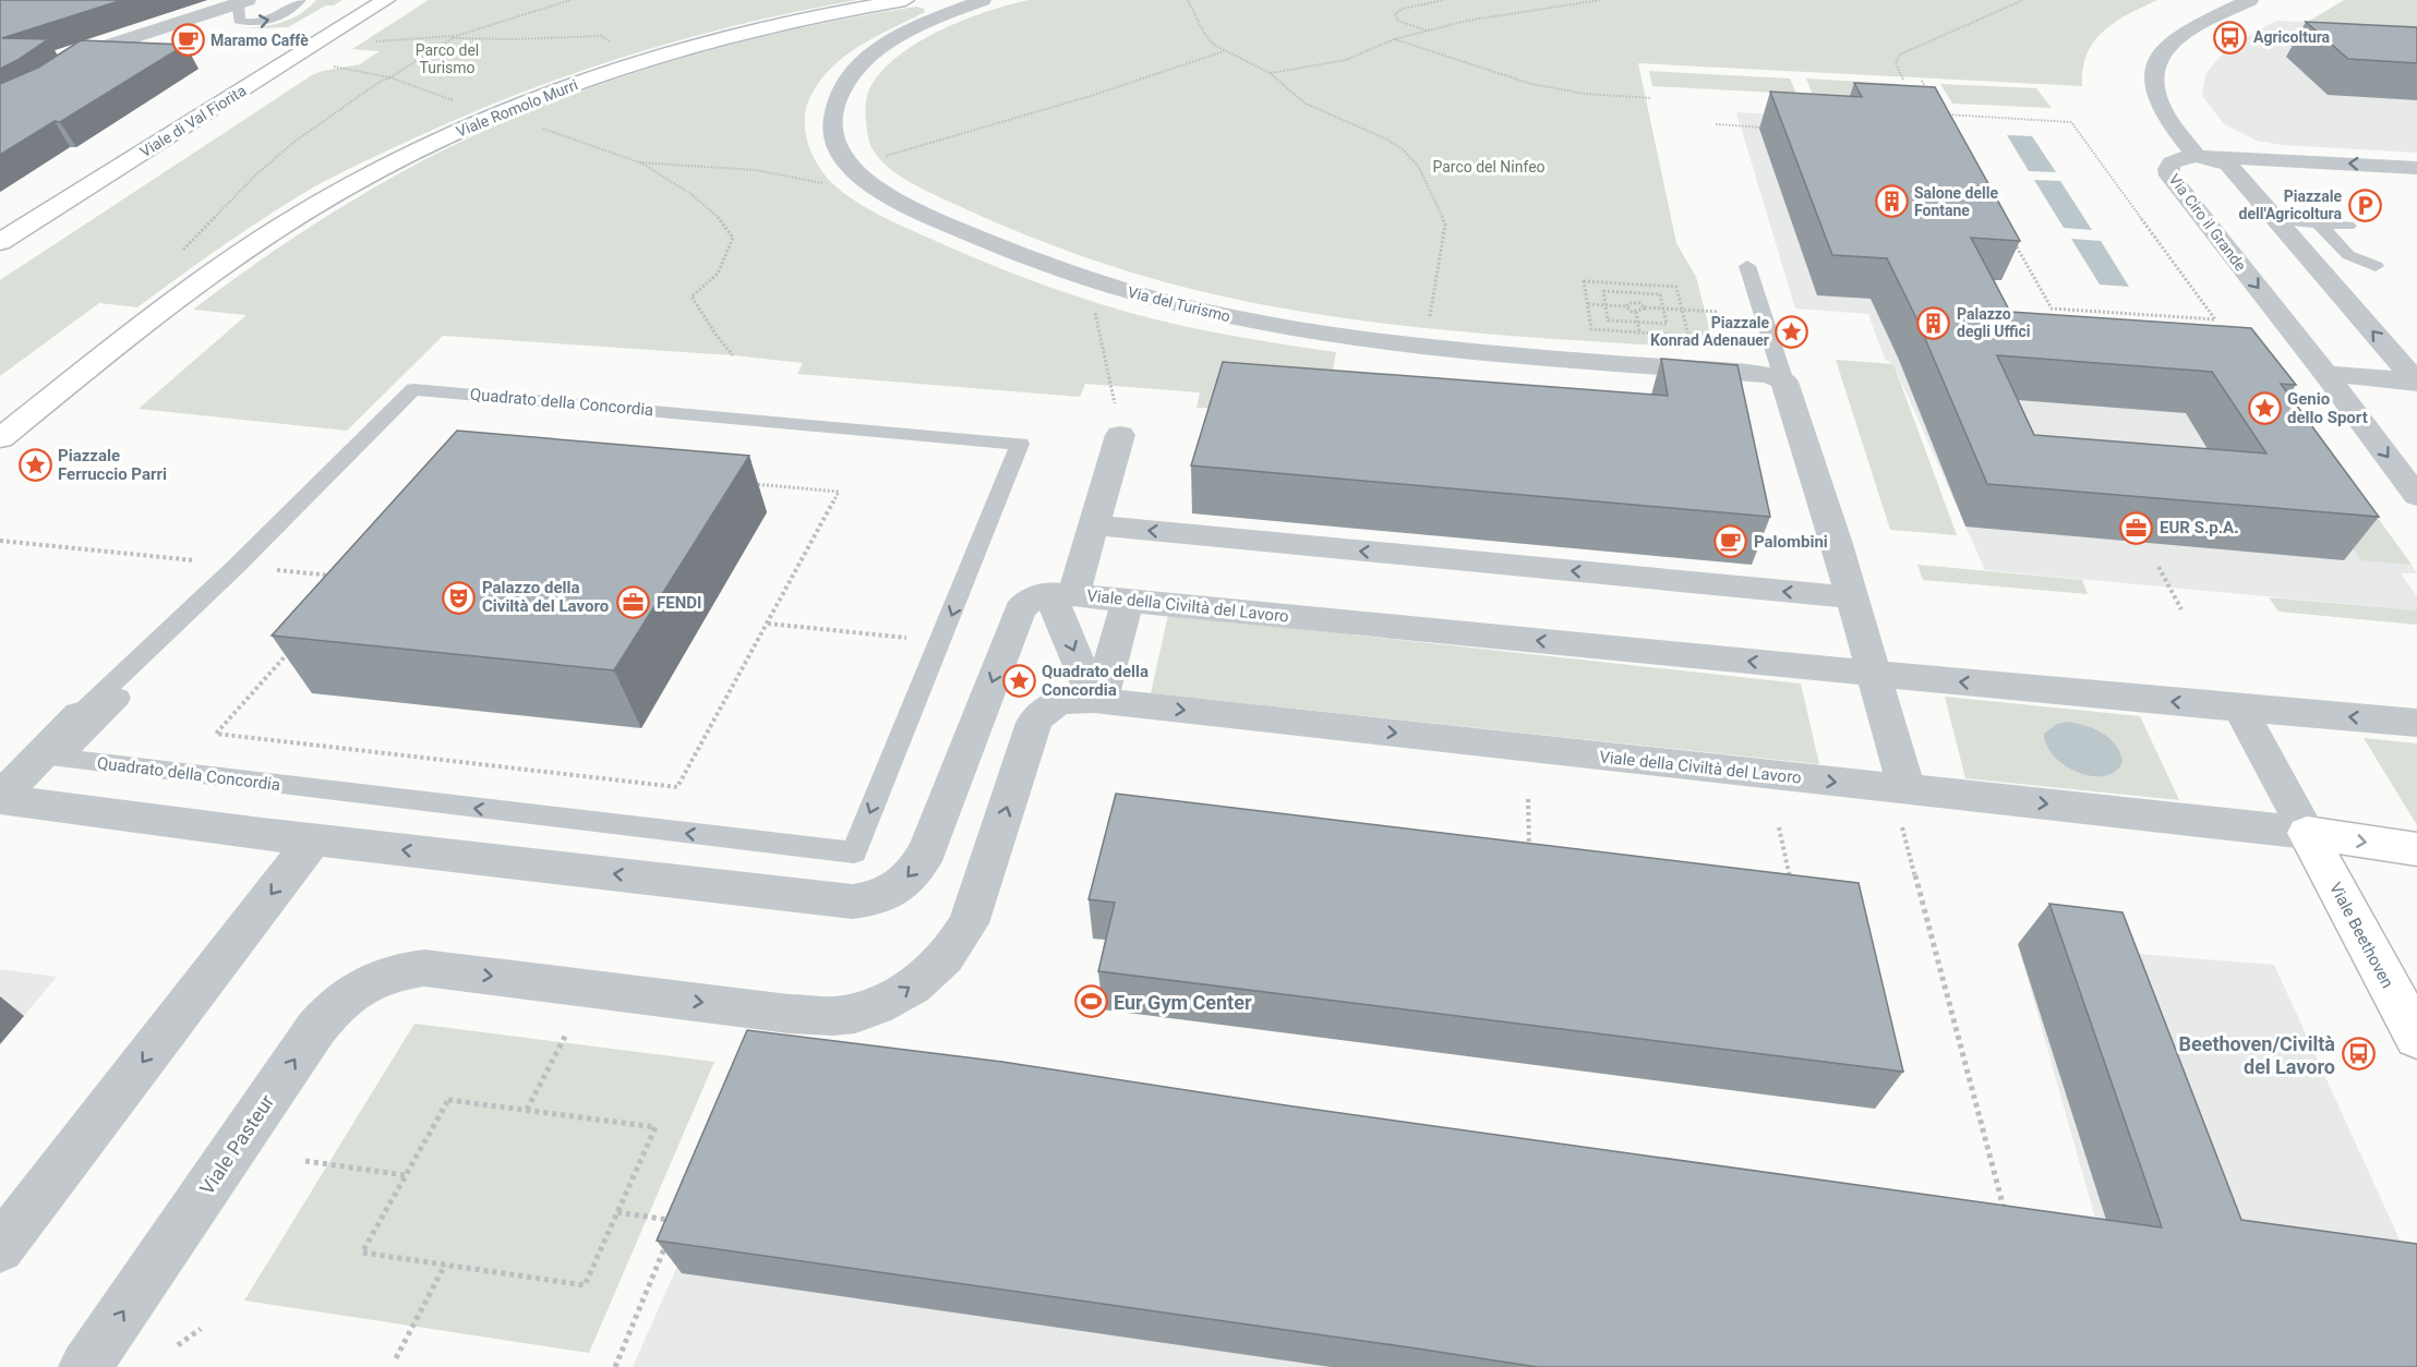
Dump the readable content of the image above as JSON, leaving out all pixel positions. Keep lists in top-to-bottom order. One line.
{"streets":{"street":["Viale Romolo Murri","Viale di Val Fiorita","Via Ciro il Grande","Via del Turismo","Quadrato della Concordia","Viale della Civiltà del Lavoro","Viale Beethoven","Viale Pasteur"]},"crossings":[["Quadrato della Concordia","Viale della Civiltà del Lavoro"],["Viale della Civiltà del Lavoro","Viale Beethoven"],["Viale della Civiltà del Lavoro","Viale Pasteur"]],"parks":["Parco del Turismo","Parco del Ninfeo"],"places":{"bus stop":["Agricoltura","Beethoven/Civiltà del Lavoro"],"cafe":["Maramo Caffè","Palombini"],"building":["Salone delle Fontane","Palazzo degli Uffici"],"parking":["Piazzale dell'Agricoltura"],"place":["Piazzale Konrad Adenauer","Genio dello Sport","Piazzale Ferruccio Parri","Quadrato della Concordia"],"office":["EUR S.p.A.","FENDI"],"theatre":["Palazzo della Civiltà del Lavoro"],"sports":["Eur Gym Center"]}}
